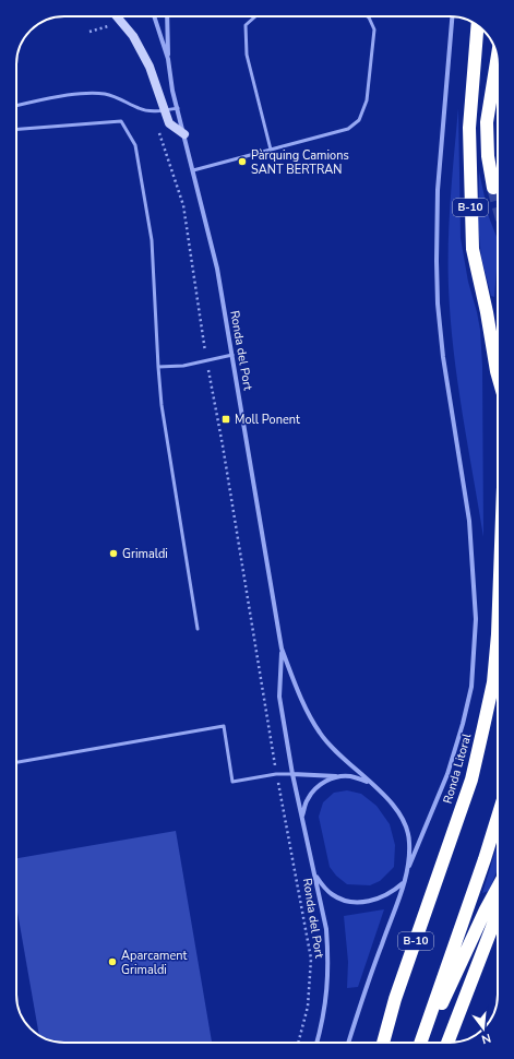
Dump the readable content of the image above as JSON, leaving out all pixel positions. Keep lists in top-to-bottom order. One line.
{"streets":{"highway":["B-10","Ronda Litoral"],"street":["Ronda del Port"]},"places":{"other":["Pàrquing Camions SANT BERTRAN","Grimaldi","Aparcament Grimaldi"],"transit":["Moll Ponent"]},"north":"bottom"}
